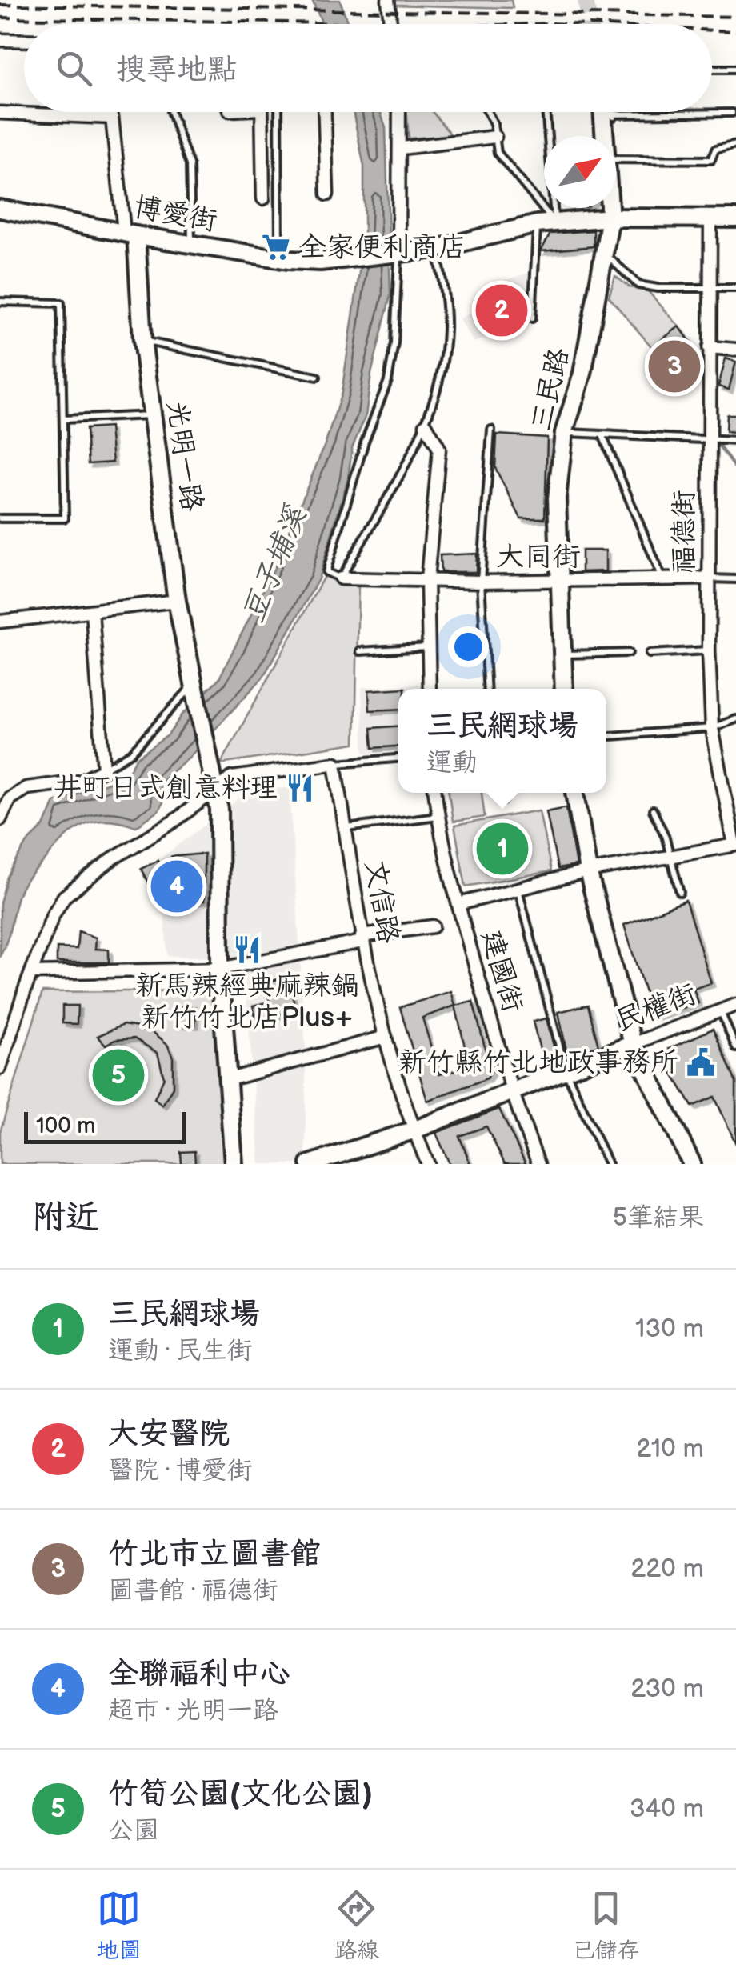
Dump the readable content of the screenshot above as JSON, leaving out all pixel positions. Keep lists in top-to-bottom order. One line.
{"streets":{"street":["博愛街","三民路","光明一路","福德街","大同街","文信路","建國街","民權街"]},"crossings":[["博愛街","光明一路"],["三民路","大同街"],["福德街","大同街"],["文信路","民權街"],["建國街","民權街"]],"water":["豆子埔溪"],"places":{"supermarket":["全家便利商店"],"restaurant":["井町日式創意料理","新馬辣經典麻辣鍋 新竹竹北店Plus+"],"public building":["新竹縣竹北地政事務所"]},"scale_bar":"100 m","north":"top right","page":{"search":"搜尋地點","pins":["2","3","1","4","5"],"popup":["三民網球場","運動"],"scale":"100 m","heading":["附近","5筆結果"],"list":[{"mark":"1","name":"三民網球場","note":"運動 · 民生街","value":"130 m"},{"mark":"2","name":"大安醫院","note":"醫院 · 博愛街","value":"210 m"},{"mark":"3","name":"竹北市立圖書館","note":"圖書館 · 福德街","value":"220 m"},{"mark":"4","name":"全聯福利中心","note":"超市 · 光明一路","value":"230 m"},{"mark":"5","name":"竹筍公園(文化公園)","note":"公園","value":"340 m"}],"nav":["地圖","路線","已儲存"]}}
